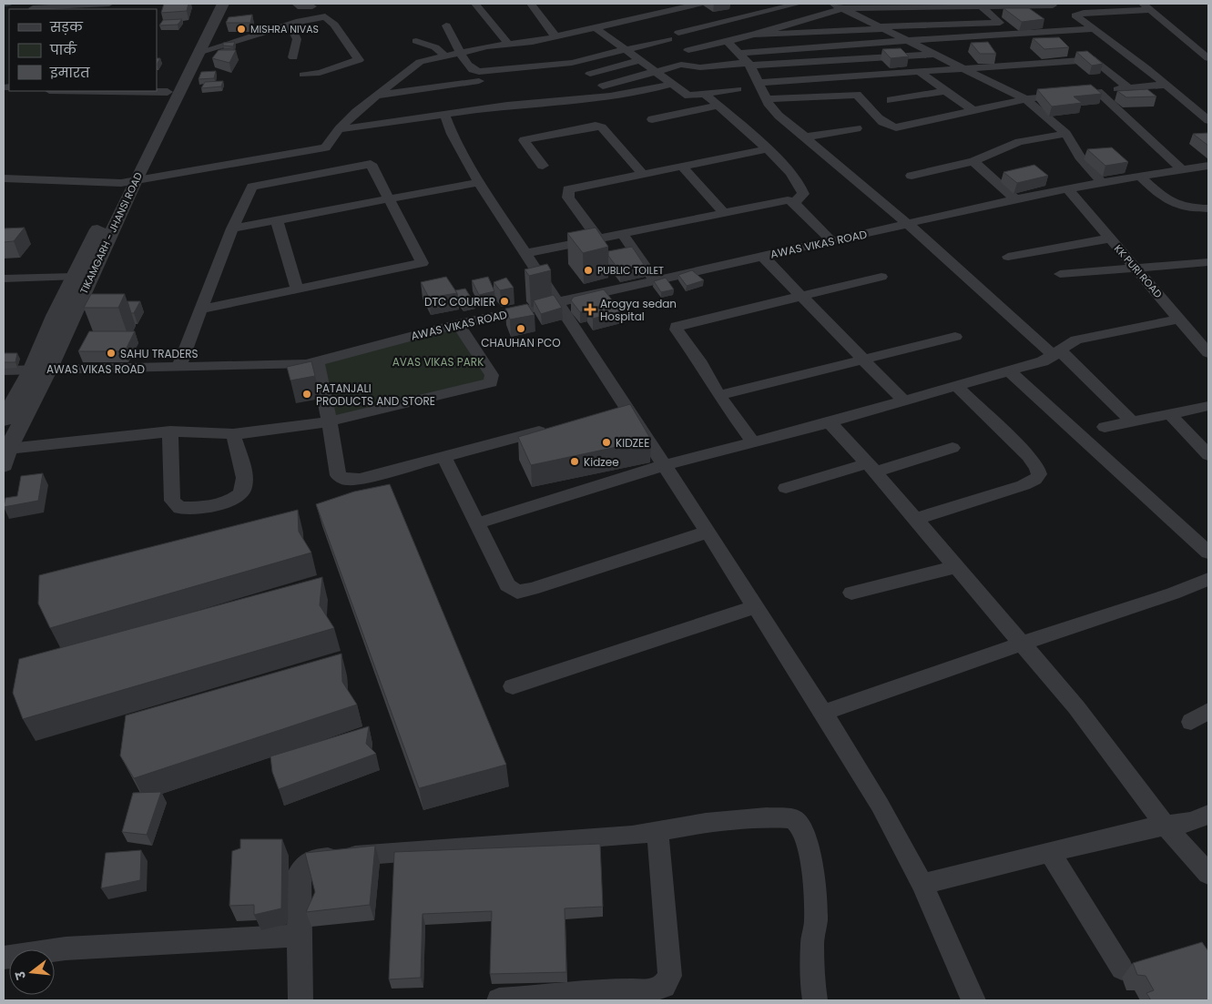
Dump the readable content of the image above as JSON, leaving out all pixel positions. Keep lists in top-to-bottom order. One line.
{"streets":{"street":["TIKAMGARH - JHANSI ROAD","AWAS VIKAS ROAD","KK PURI ROAD"]},"crossings":[["TIKAMGARH - JHANSI ROAD","AWAS VIKAS ROAD"],["AWAS VIKAS ROAD","KK PURI ROAD"]],"parks":["AVAS VIKAS PARK"],"places":{"other":["MISHRA NIVAS","PUBLIC TOILET","DTC COURIER","CHAUHAN PCO","SAHU TRADERS","PATANJALI PRODUCTS AND STORE","KIDZEE","Kidzee"],"health":["Arogya sedan Hospital"]},"legend":["सड़क","पार्क","इमारत"],"north":"left"}
